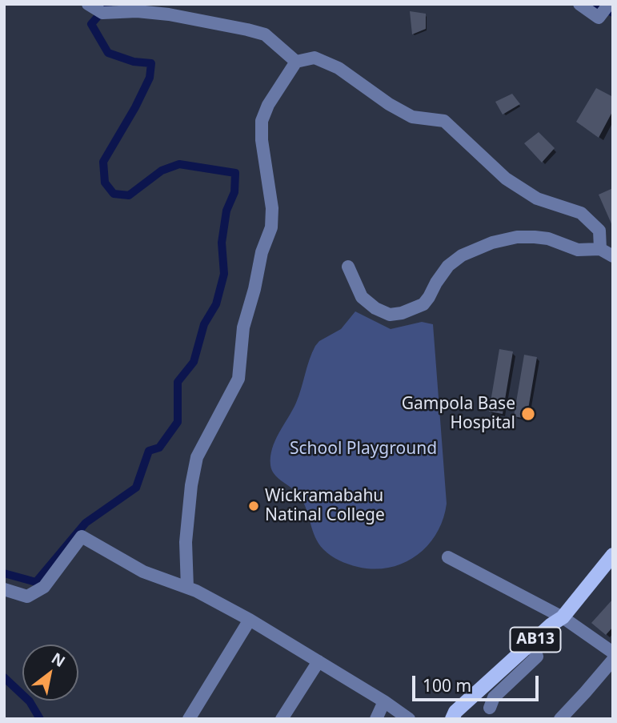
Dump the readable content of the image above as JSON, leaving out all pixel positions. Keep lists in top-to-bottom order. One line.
{"streets":{"main road":["AB13"]},"parks":["School Playground"],"places":["Gampola Base Hospital","Wickramabahu Natinal College"],"scale_bar":"100 m","north":"top right"}
